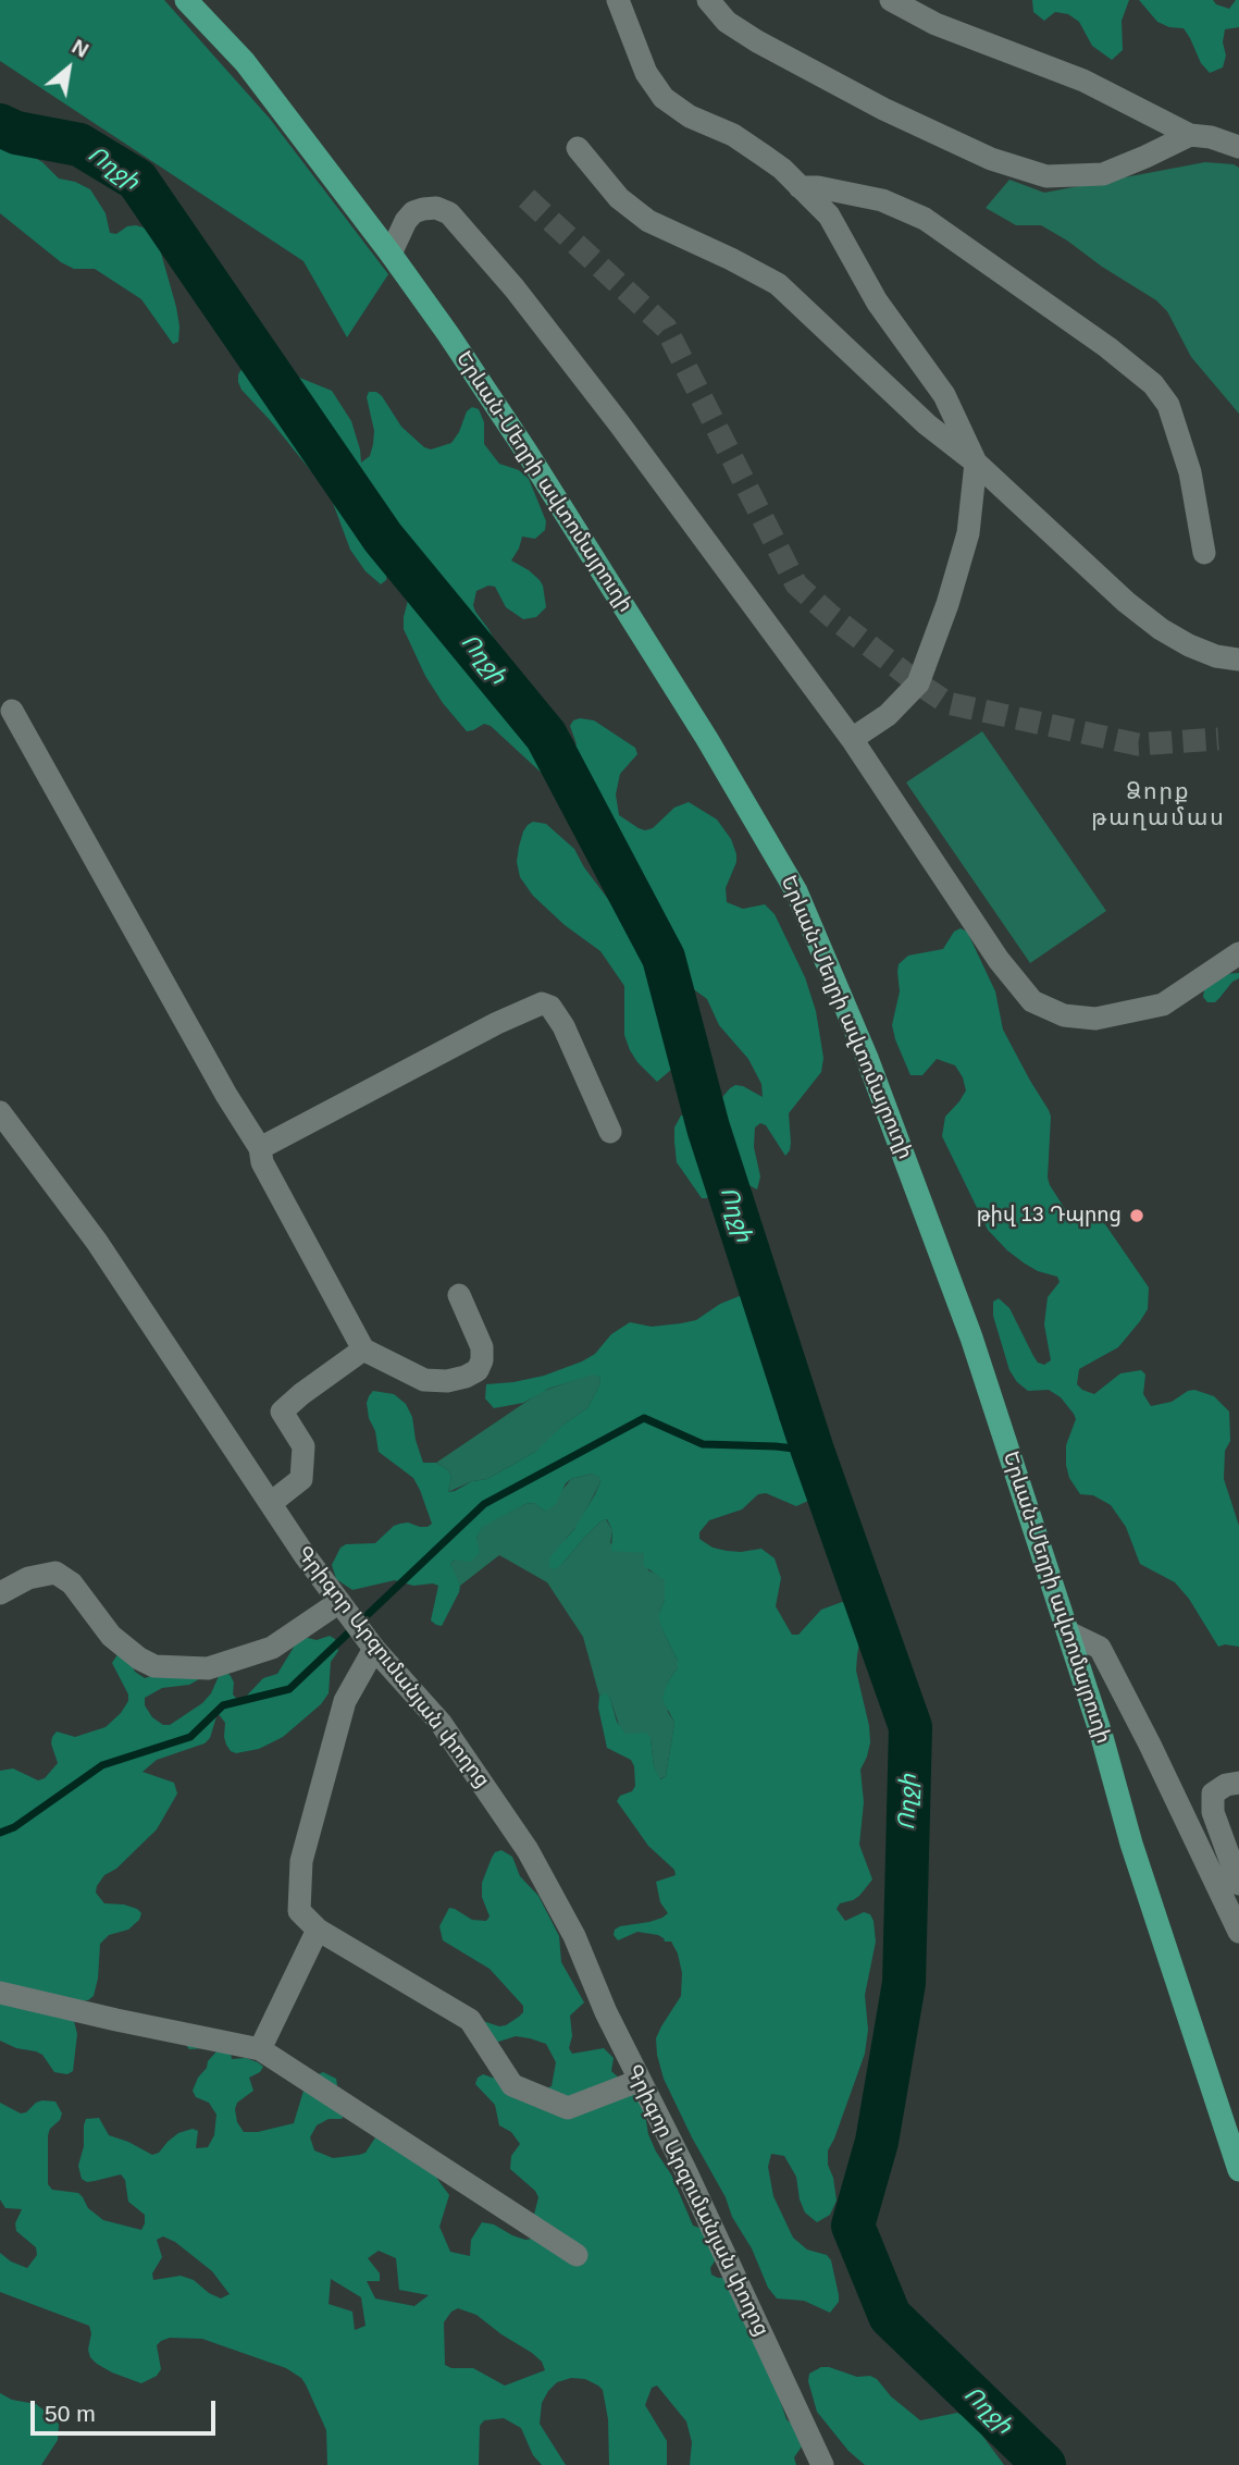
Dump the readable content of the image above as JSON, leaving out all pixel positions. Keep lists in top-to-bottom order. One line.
{"streets":{"highway":["Երևան-Մեղրի ավտոմայրուղի"],"street":["Գրիգոր Արզումանյան փողոց"]},"districts":["Ձորք թաղամաս"],"water":["Ողջի"],"places":["թիվ 13 Դպրոց"],"scale_bar":"50 m","north":"top right"}
